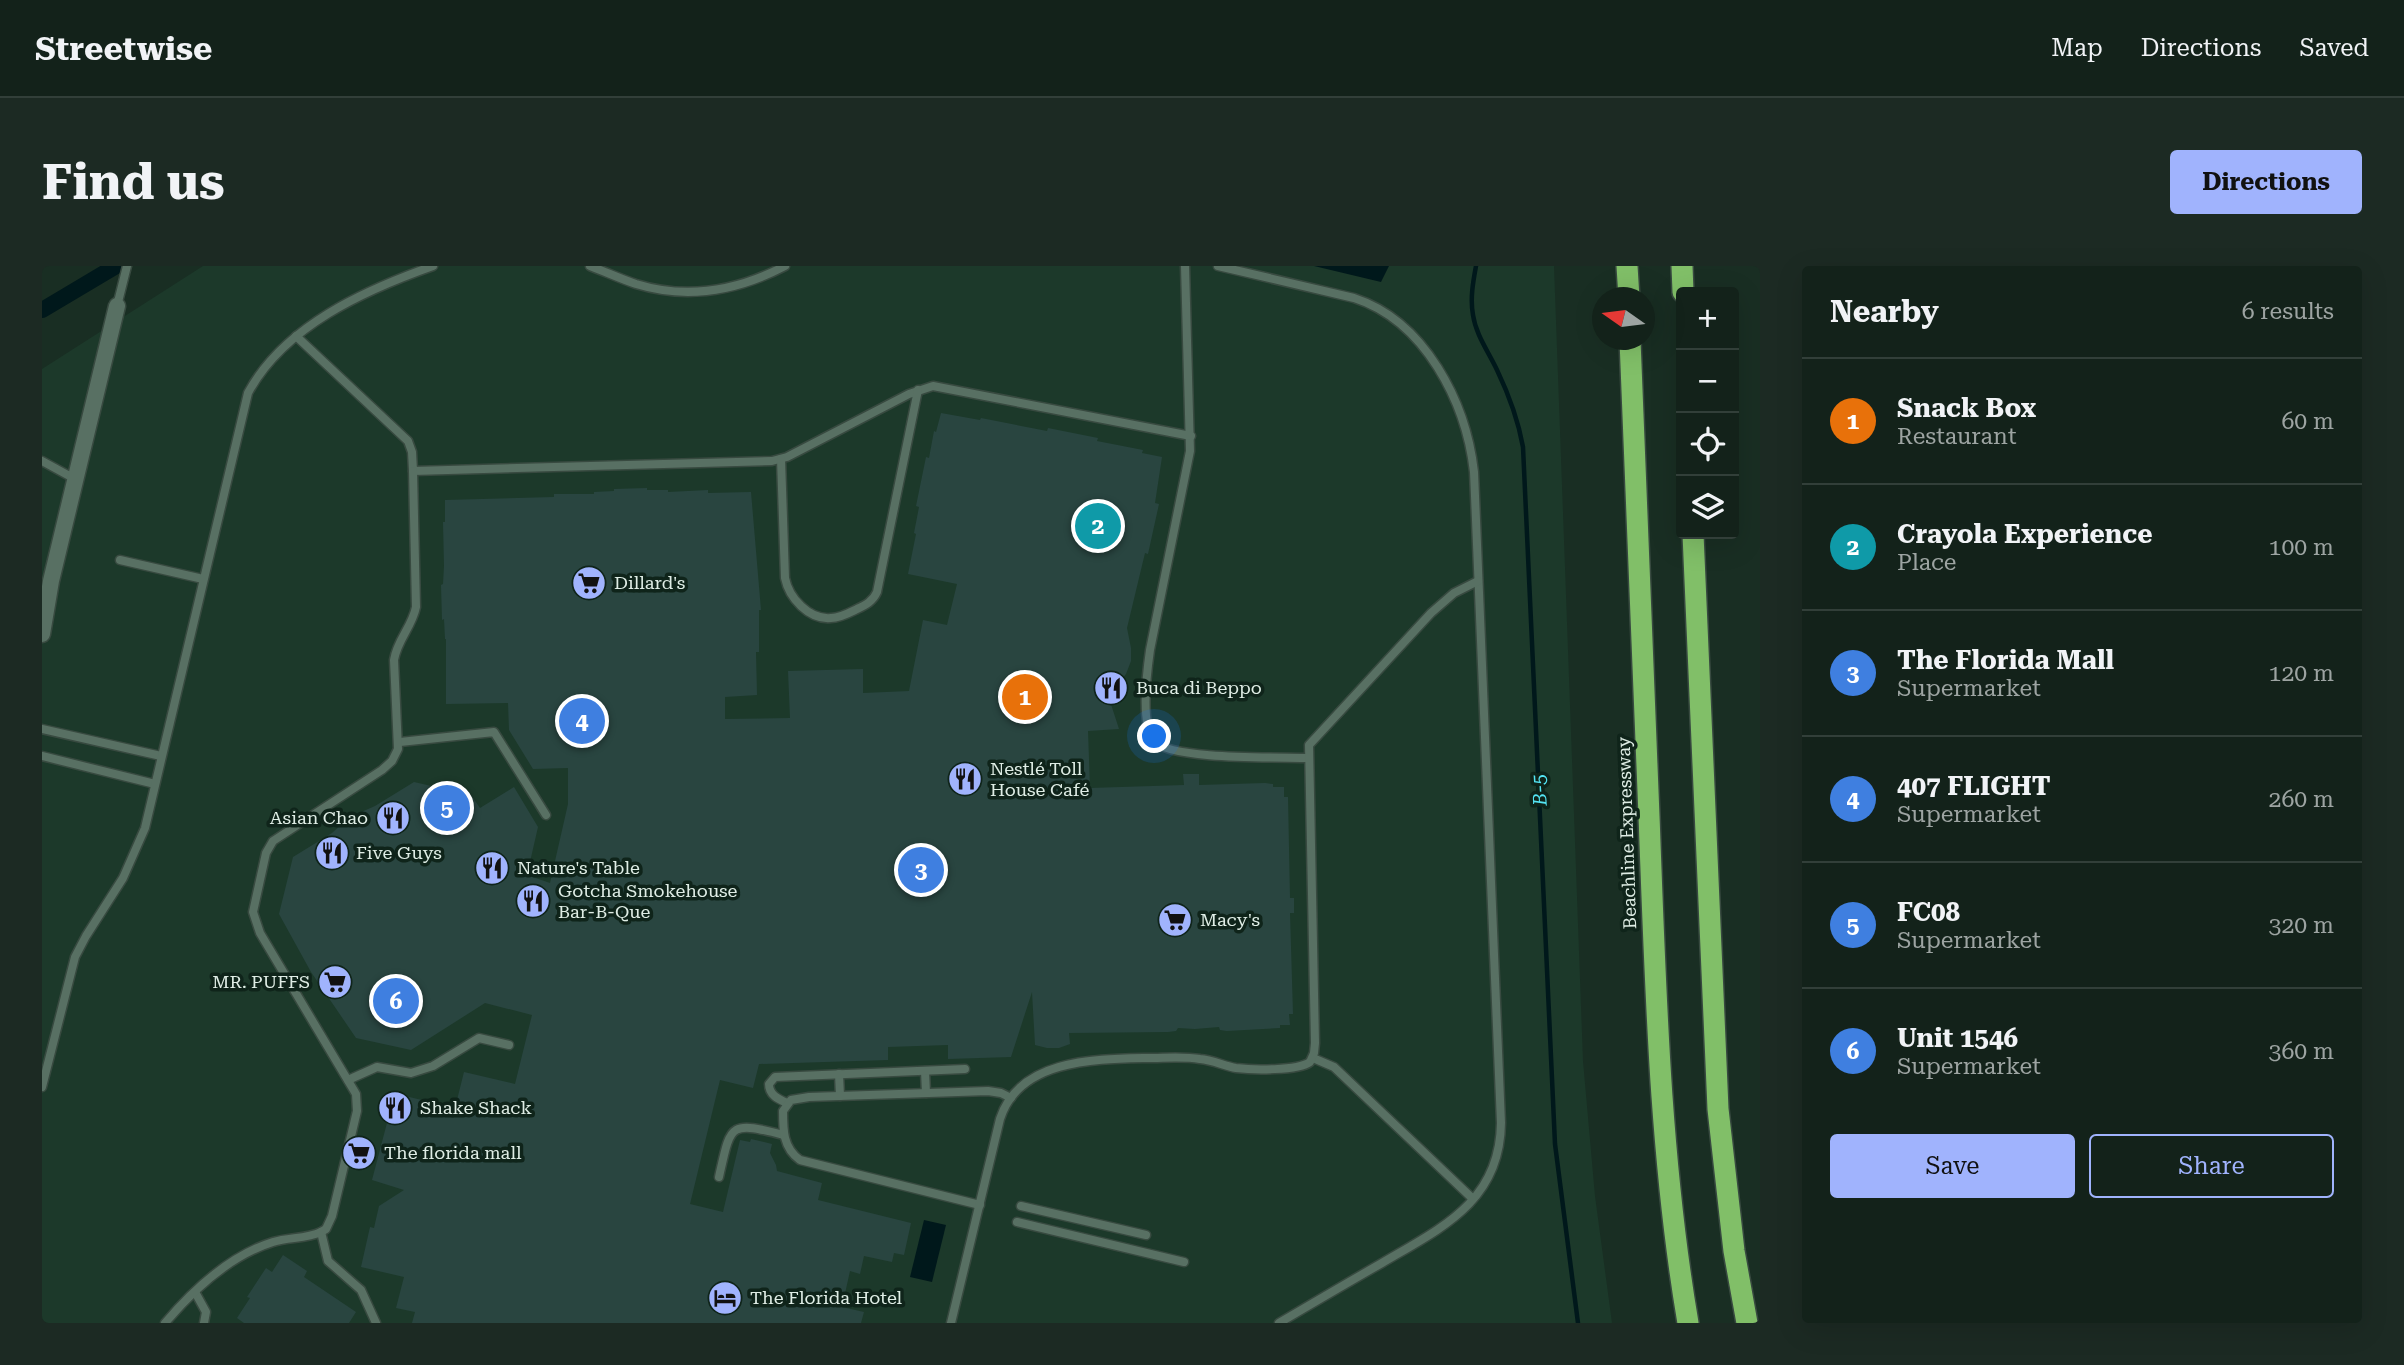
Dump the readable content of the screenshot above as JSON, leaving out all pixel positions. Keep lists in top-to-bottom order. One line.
{"streets":{"highway":["Beachline Expressway"]},"water":["B-5"],"places":{"supermarket":["Dillard's","Macy's","MR. PUFFS","The florida mall"],"restaurant":["Buca di Beppo","Nestlé Toll House Café","Asian Chao","Five Guys","Nature's Table","Gotcha Smokehouse Bar-B-Que","Shake Shack"],"hotel":["The Florida Hotel"]},"north":"left","page":{"header":"Streetwise","nav":["Map","Directions","Saved"],"buttons":["Directions",["Save","Share"]],"title":"Find us","heading":["Nearby","6 results"],"map_buttons":["+","−"],"list":[{"mark":"1","name":"Snack Box","note":"Restaurant","value":"60 m"},{"mark":"2","name":"Crayola Experience","note":"Place","value":"100 m"},{"mark":"3","name":"The Florida Mall","note":"Supermarket","value":"120 m"},{"mark":"4","name":"407 FLIGHT","note":"Supermarket","value":"260 m"},{"mark":"5","name":"FC08","note":"Supermarket","value":"320 m"},{"mark":"6","name":"Unit 1546","note":"Supermarket","value":"360 m"}],"pins":["2","1","4","5","3","6"]}}
